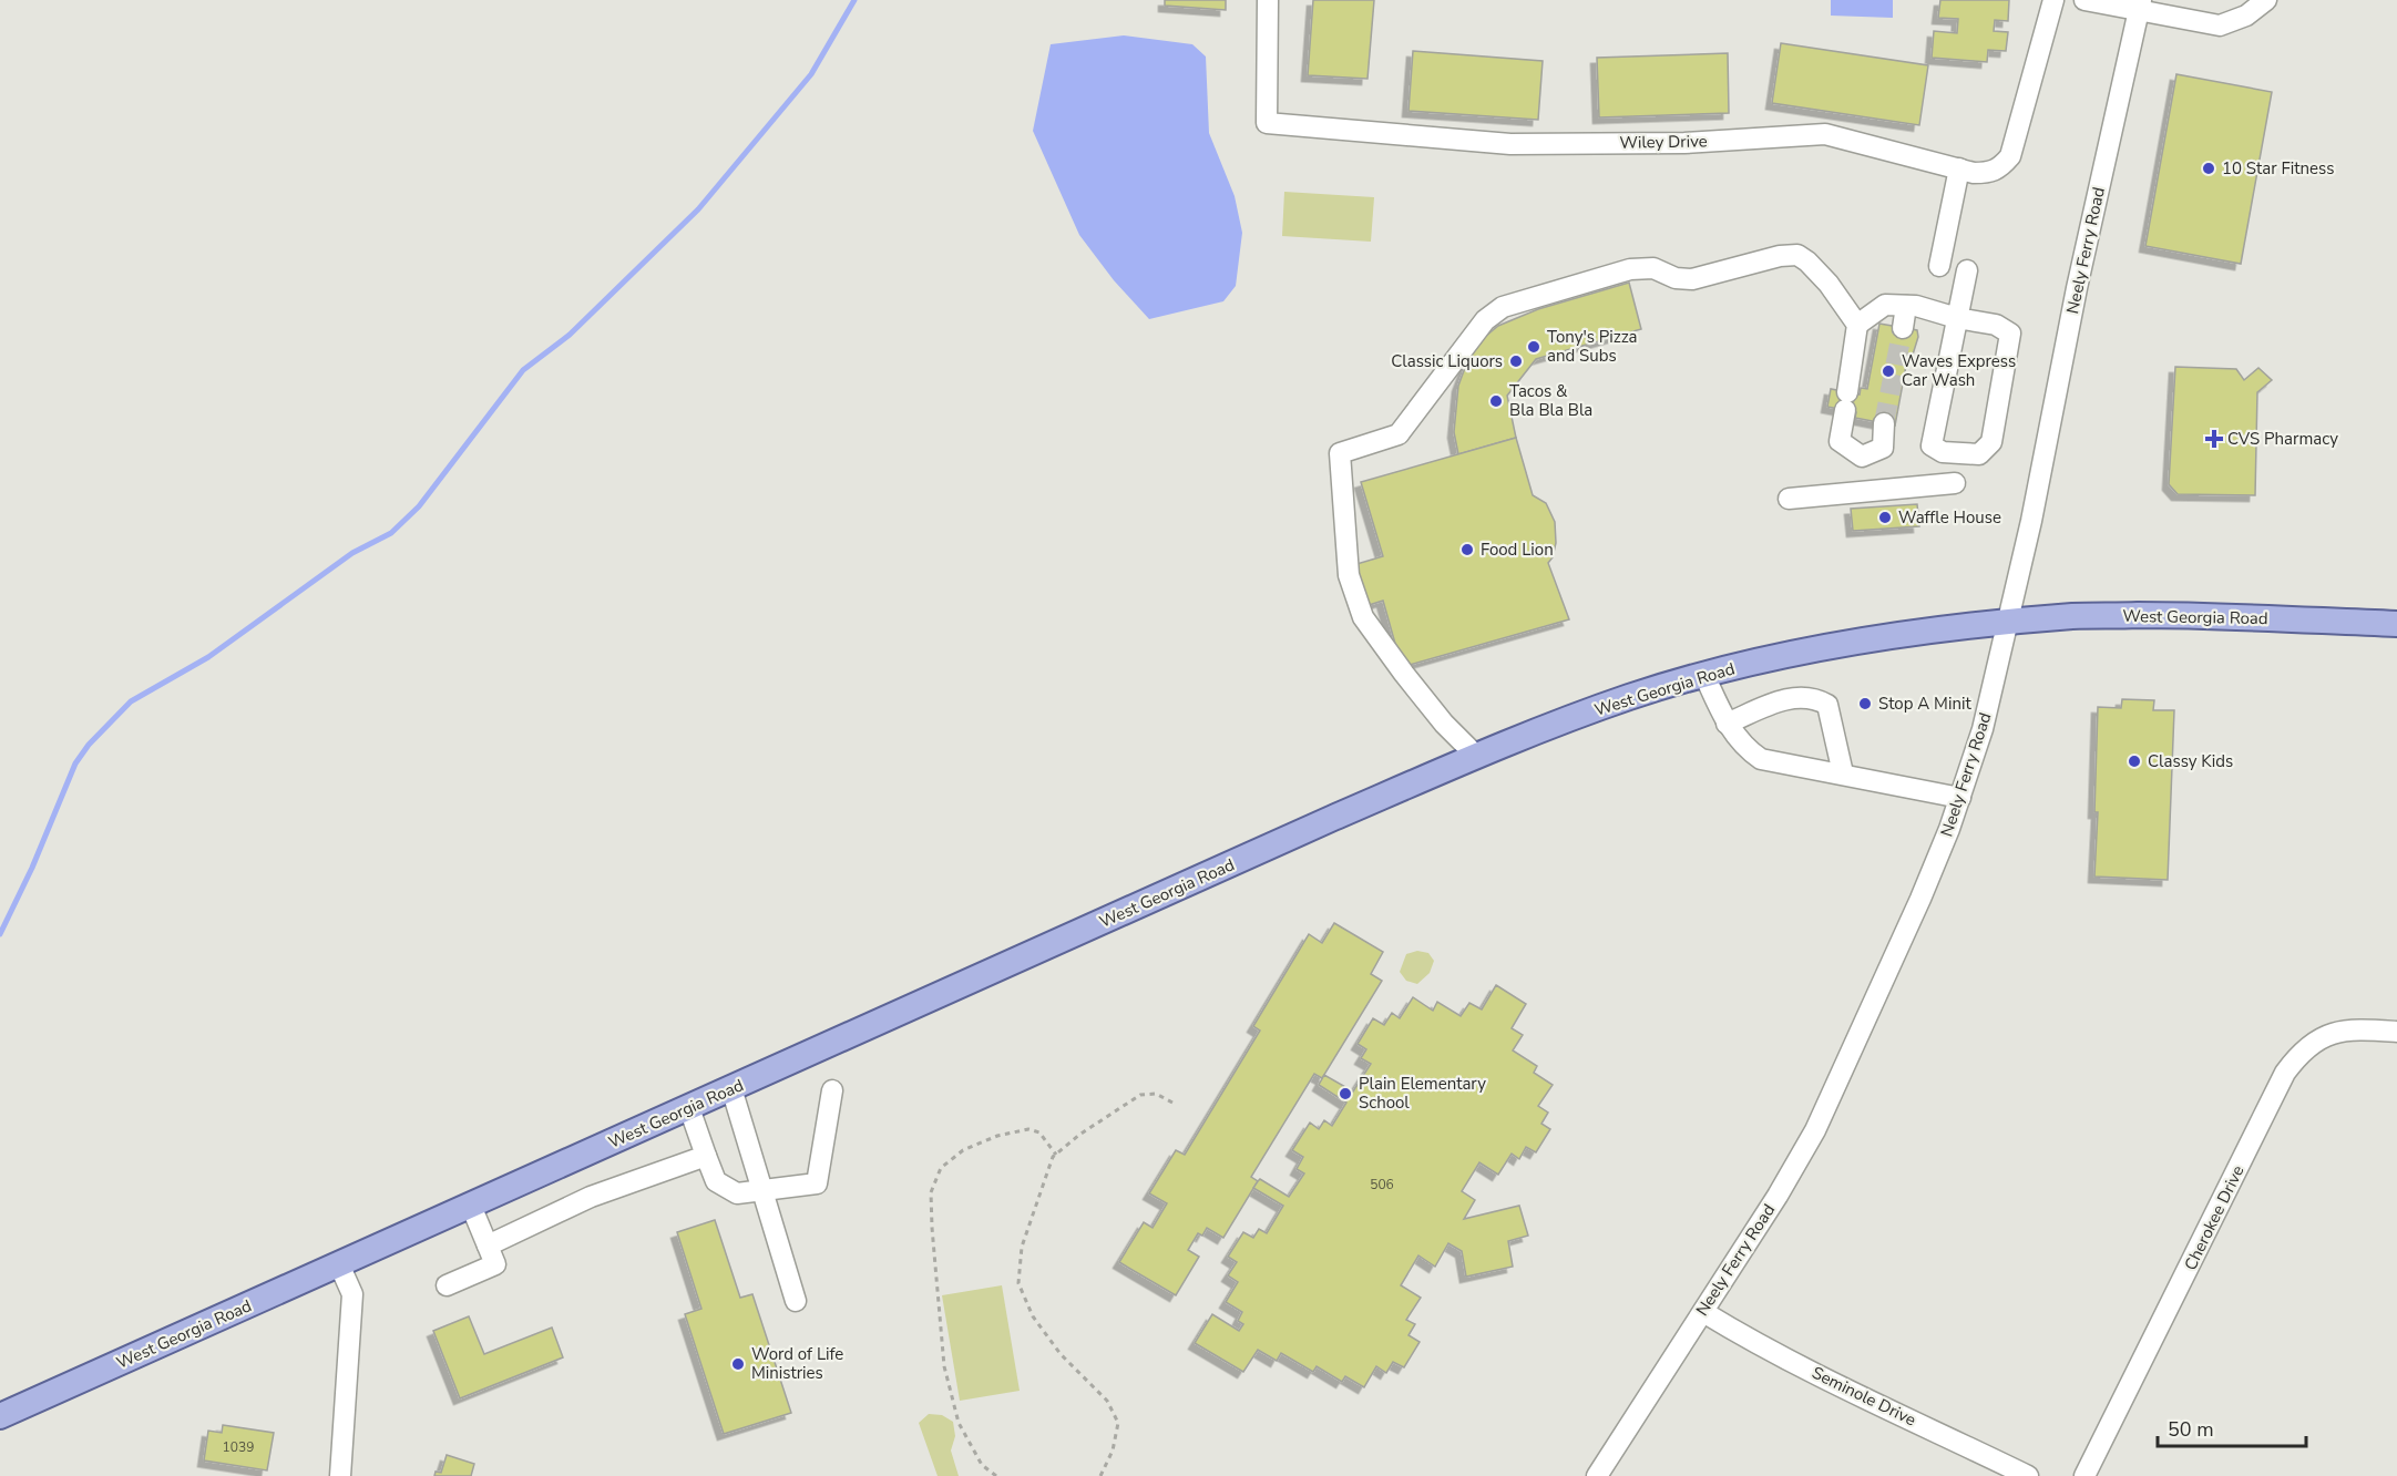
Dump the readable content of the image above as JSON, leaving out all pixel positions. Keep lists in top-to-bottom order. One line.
{"streets":{"main road":["West Georgia Road"],"street":["Wiley Drive","Neely Ferry Road","Cherokee Drive","Seminole Drive"]},"crossings":[["Neely Ferry Road","West Georgia Road"],["Neely Ferry Road","Seminole Drive"]],"places":{"other":["10 Star Fitness","Tony's Pizza and Subs","Classic Liquors","Waves Express Car Wash","Tacos & Bla Bla Bla","Waffle House","Food Lion","Stop A Minit","Classy Kids","Plain Elementary School","Word of Life Ministries"],"health":["CVS Pharmacy"]},"house_numbers":["506","1039"],"scale_bar":"50 m"}
